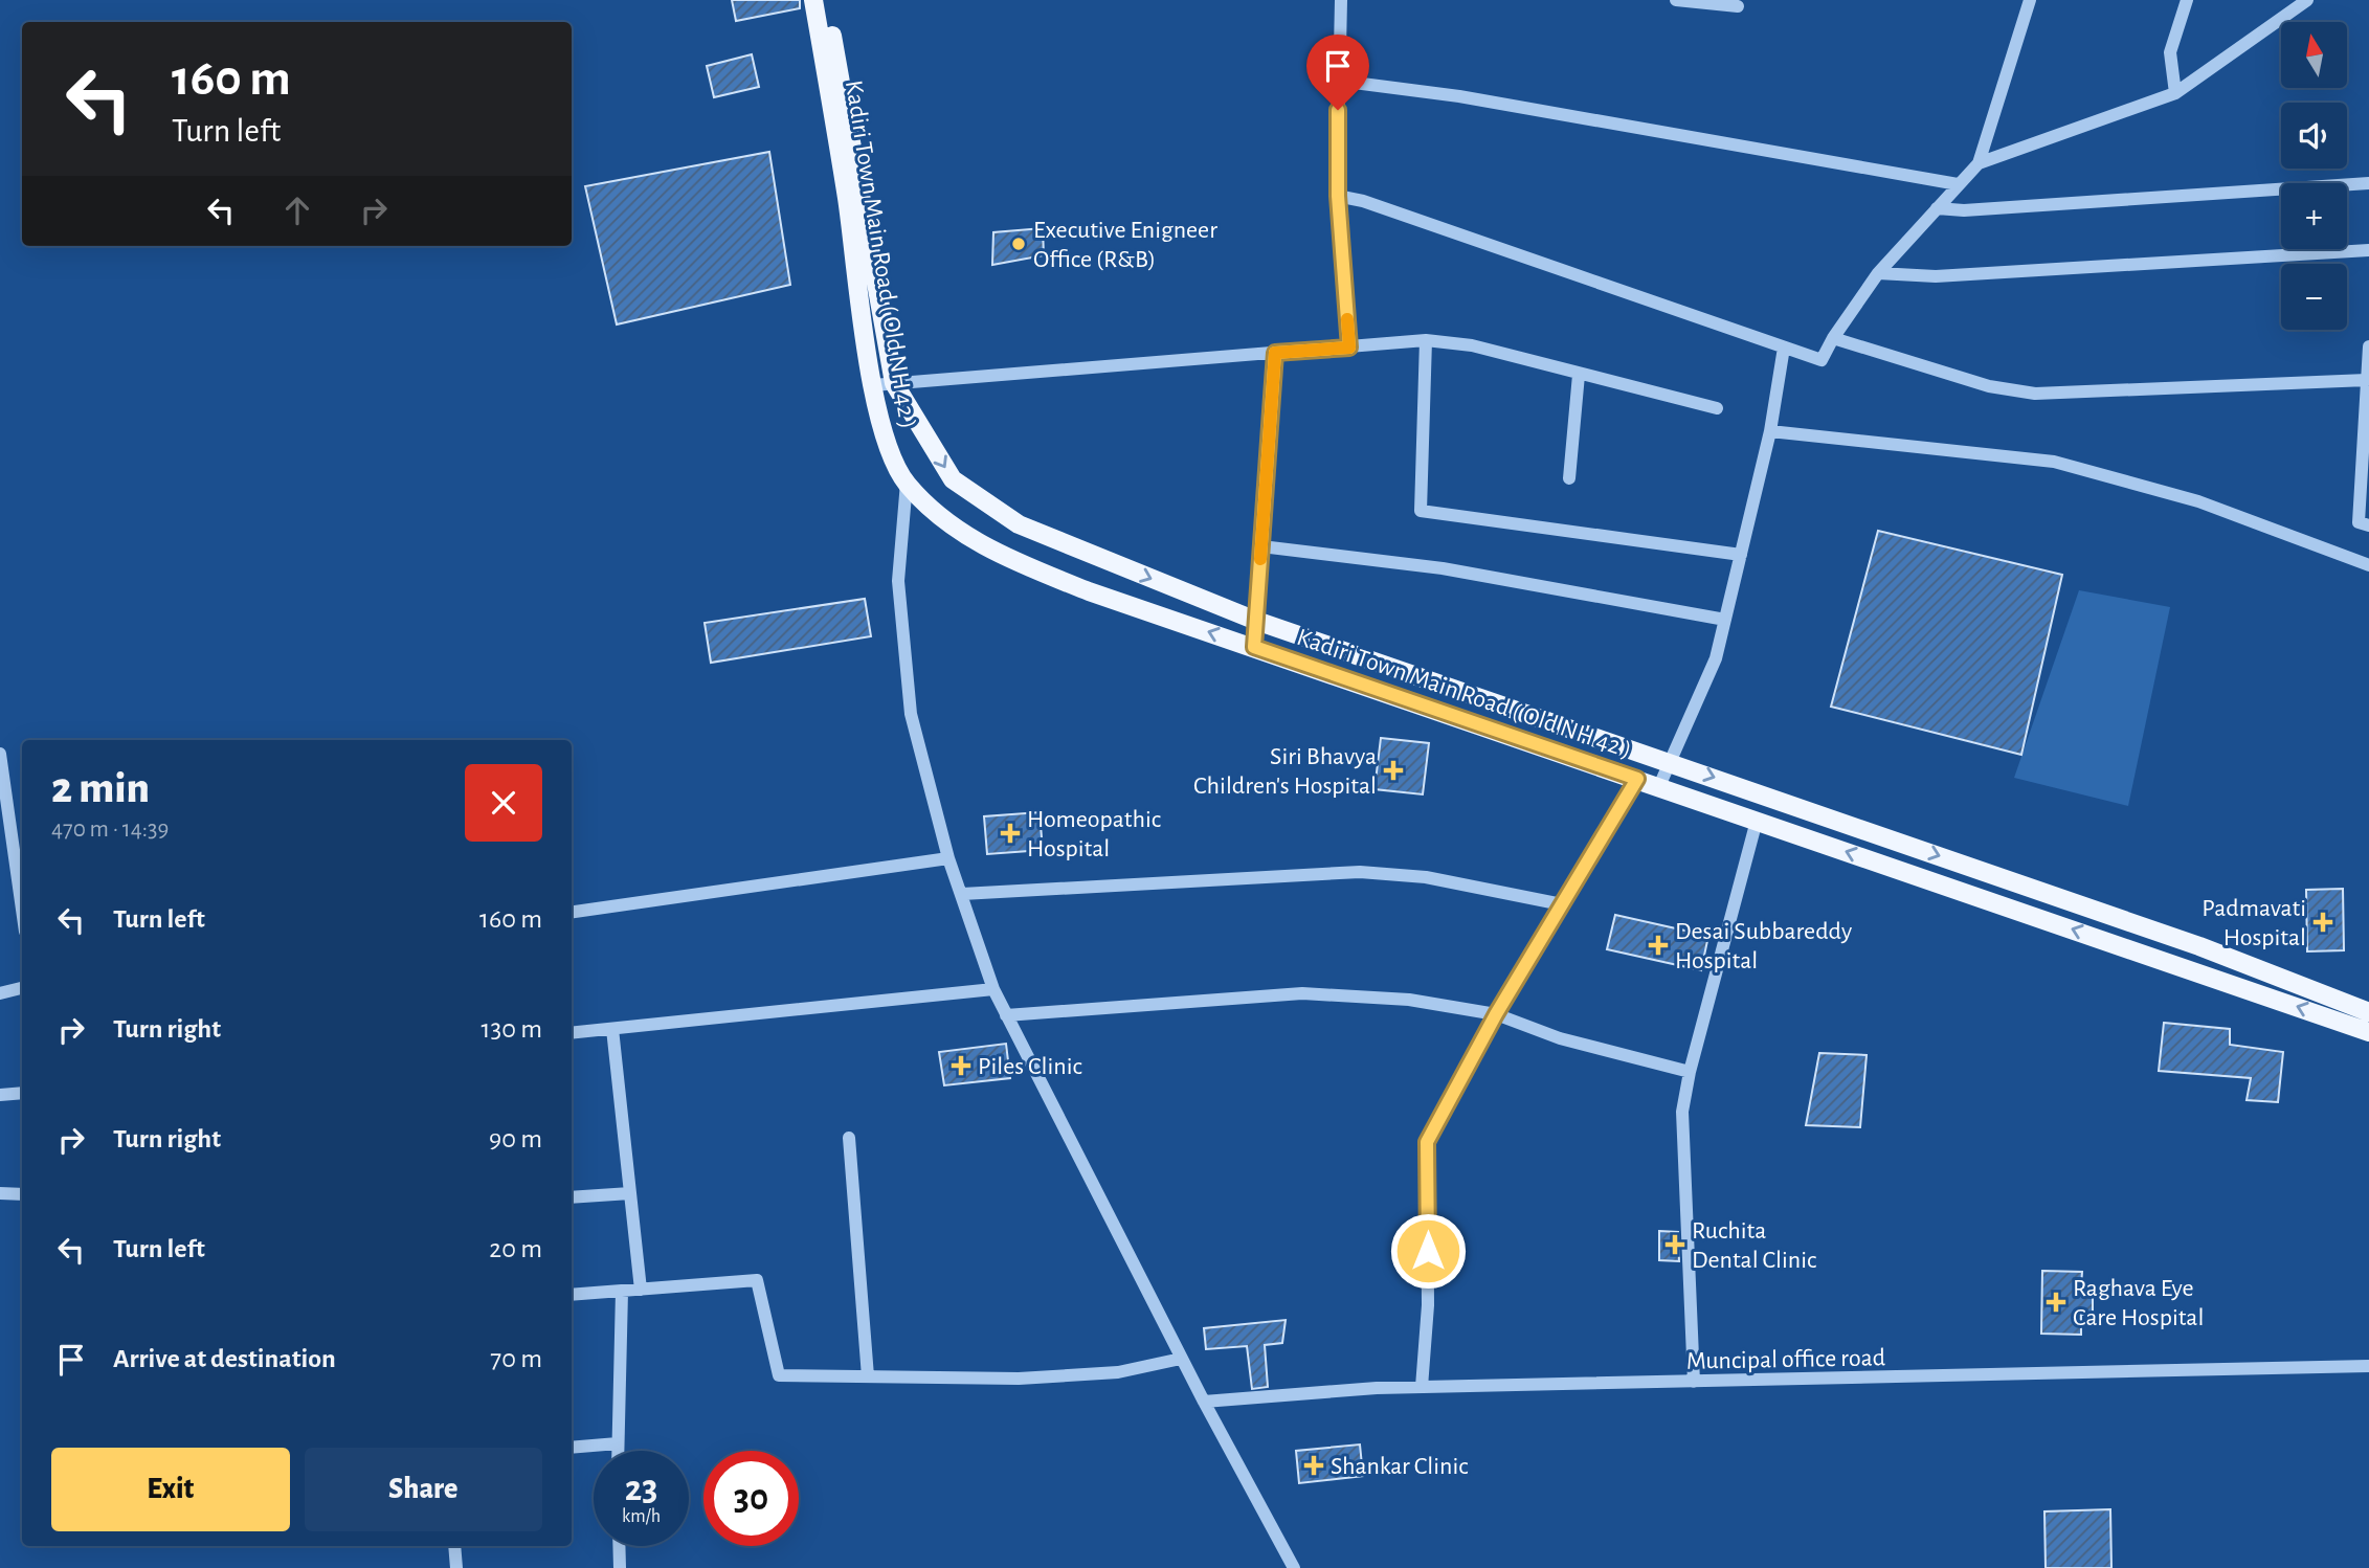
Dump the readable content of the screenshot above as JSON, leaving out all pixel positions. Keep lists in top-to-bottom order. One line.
{"streets":{"main road":["Kadiri Town Main Road ( Old NH 42 )"],"street":["Muncipal office road"]},"places":{"other":["Executive Enigneer Office (R&B)"],"health":["Siri Bhavya Children's Hospital","Homeopathic Hospital","Padmavati Hospital","Desai Subbareddy Hospital","Piles Clinic","Ruchita Dental Clinic","Raghava Eye Care Hospital","Shankar Clinic"]},"north":"top","page":{"map_buttons":["+","−"],"turn":["160 m","Turn left"],"heading":["2 min","470 m · 14:39"],"list":[{"name":"Turn left","value":"160 m"},{"name":"Turn right","value":"130 m"},{"name":"Turn right","value":"90 m"},{"name":"Turn left","value":"20 m"},{"name":"Arrive at destination","value":"70 m"}],"buttons":["Exit","Share"],"speed":"23 km/h","limit":"30"}}
